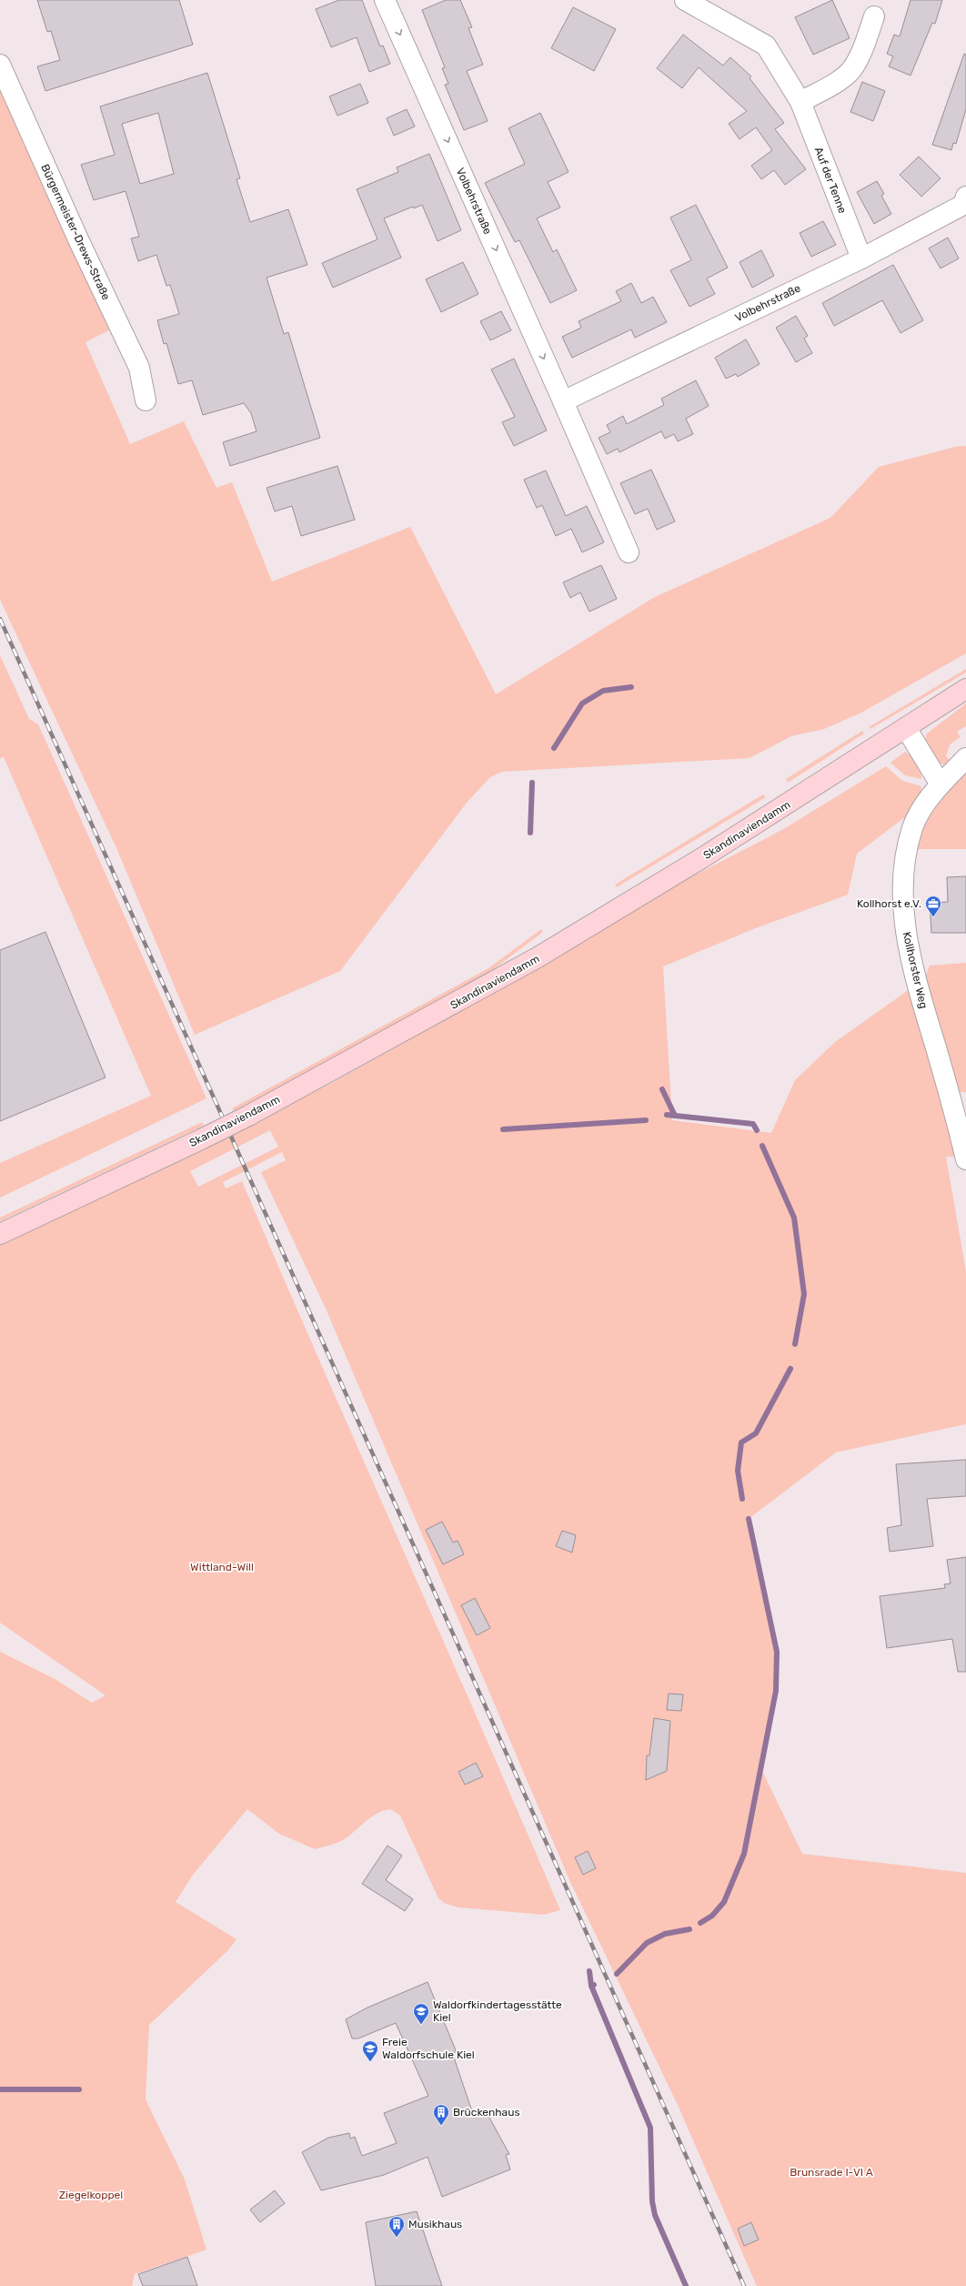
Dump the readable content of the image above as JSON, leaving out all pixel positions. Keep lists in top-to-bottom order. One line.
{"streets":{"main road":["Skandinaviendamm"],"street":["Auf der Tenne","Volbehrstraße","Bürgermeister-Drews-Straße","Kollhorster Weg"]},"crossings":[["Auf der Tenne","Volbehrstraße"]],"one_way":["Volbehrstraße"],"parks":["Wittland-Will","Brunsrade I-VI A","Ziegelkoppel"],"places":{"office":["Kollhorst e.V."],"school or university":["Waldorfkindertagesstätte Kiel","Freie Waldorfschule Kiel"],"building":["Brückenhaus","Musikhaus"]}}
